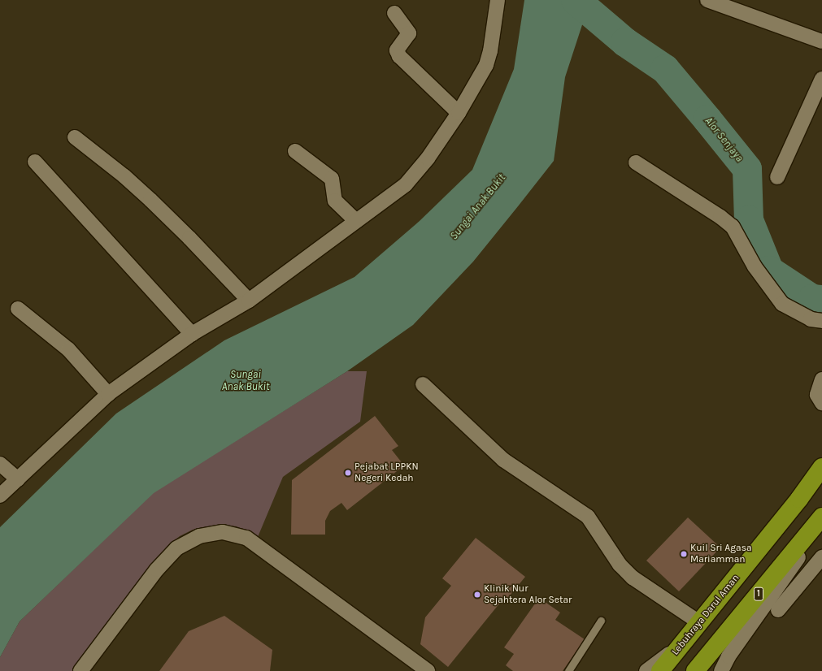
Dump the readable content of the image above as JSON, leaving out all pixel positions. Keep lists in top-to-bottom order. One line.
{"streets":{"highway":["1","Lebuhraya Darul Aman"]},"water":["Alor Senjaya","Sungai Anak Bukit"],"places":["Pejabat LPPKN Negeri Kedah","Kuil Sri Agasa Mariamman","Klinik Nur Sejahtera Alor Setar"]}
